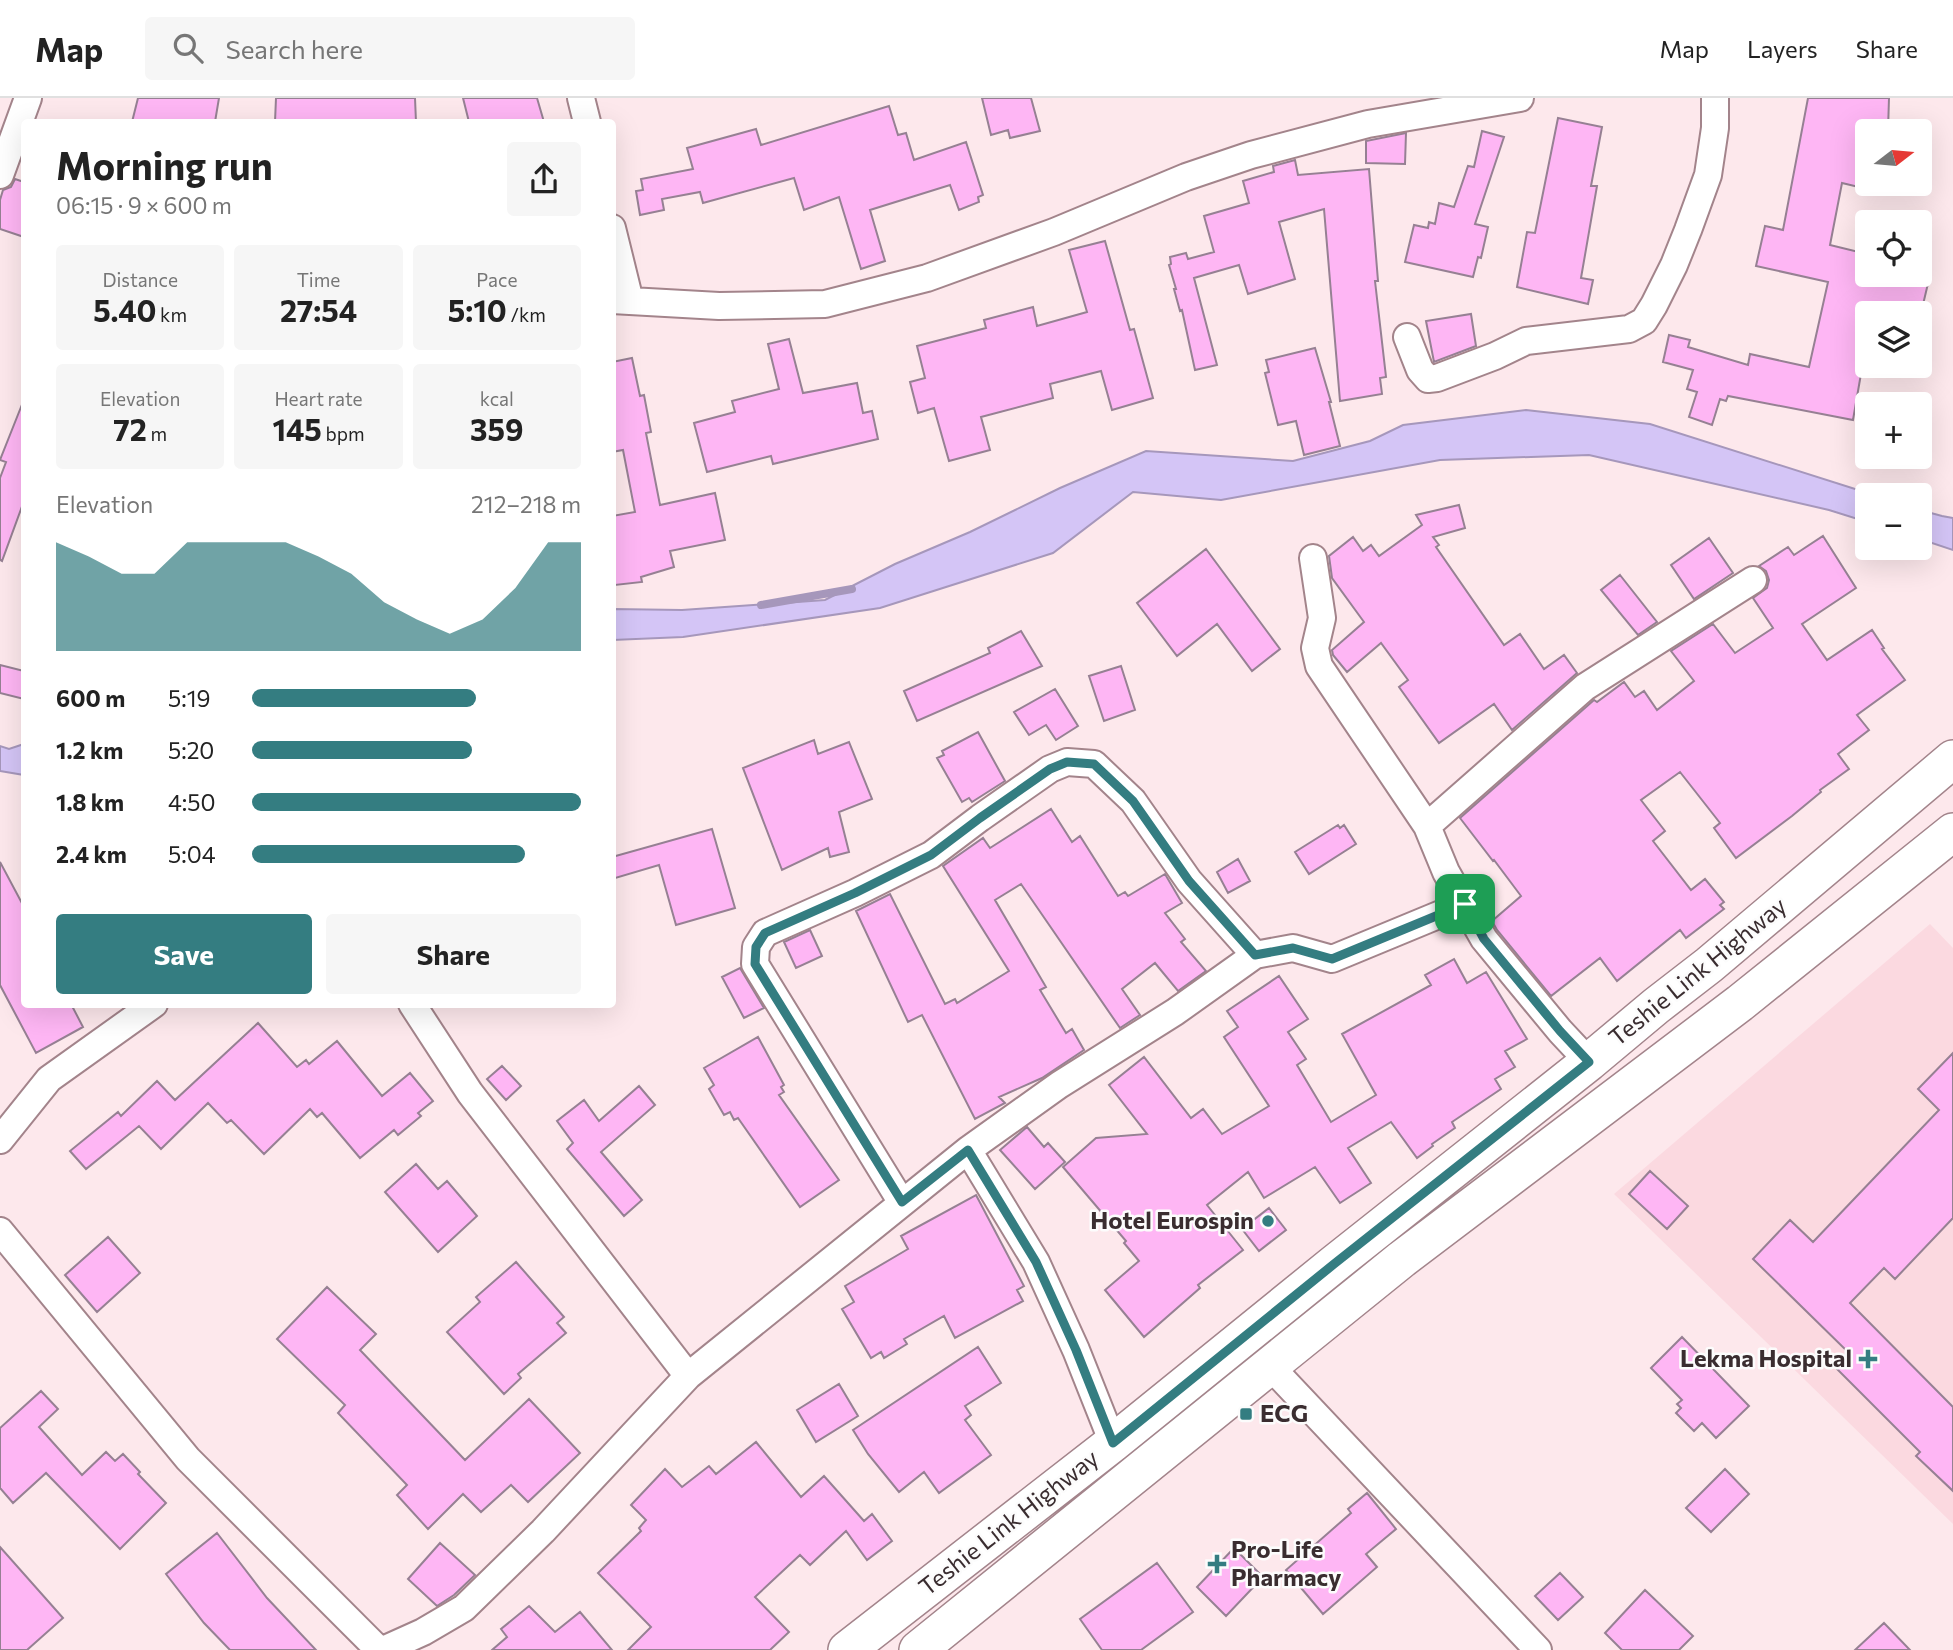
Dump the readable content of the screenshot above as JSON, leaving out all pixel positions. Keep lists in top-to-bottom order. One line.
{"streets":{"main road":["Teshie Link Highway"]},"places":{"other":["Hotel Eurospin"],"health":["Lekma Hospital","Pro-Life Pharmacy"],"transit":["ECG"]},"north":"right","page":{"header":"Map","search":"Search here","nav":["Map","Layers","Share"],"map_buttons":["+","−"],"heading":["Morning run","06:15 · 9 × 600 m"],"stats":[["Distance","5.40 km"],["Time","27:54"],["Pace","5:10 /km"],["Elevation","72 m"],["Heart rate","145 bpm"],["kcal","359"]],"chart":["Elevation","212–218 m"],"list":[{"name":"600 m","note":"5:19"},{"name":"1.2 km","note":"5:20"},{"name":"1.8 km","note":"4:50"},{"name":"2.4 km","note":"5:04"}],"buttons":["Save","Share"]}}
